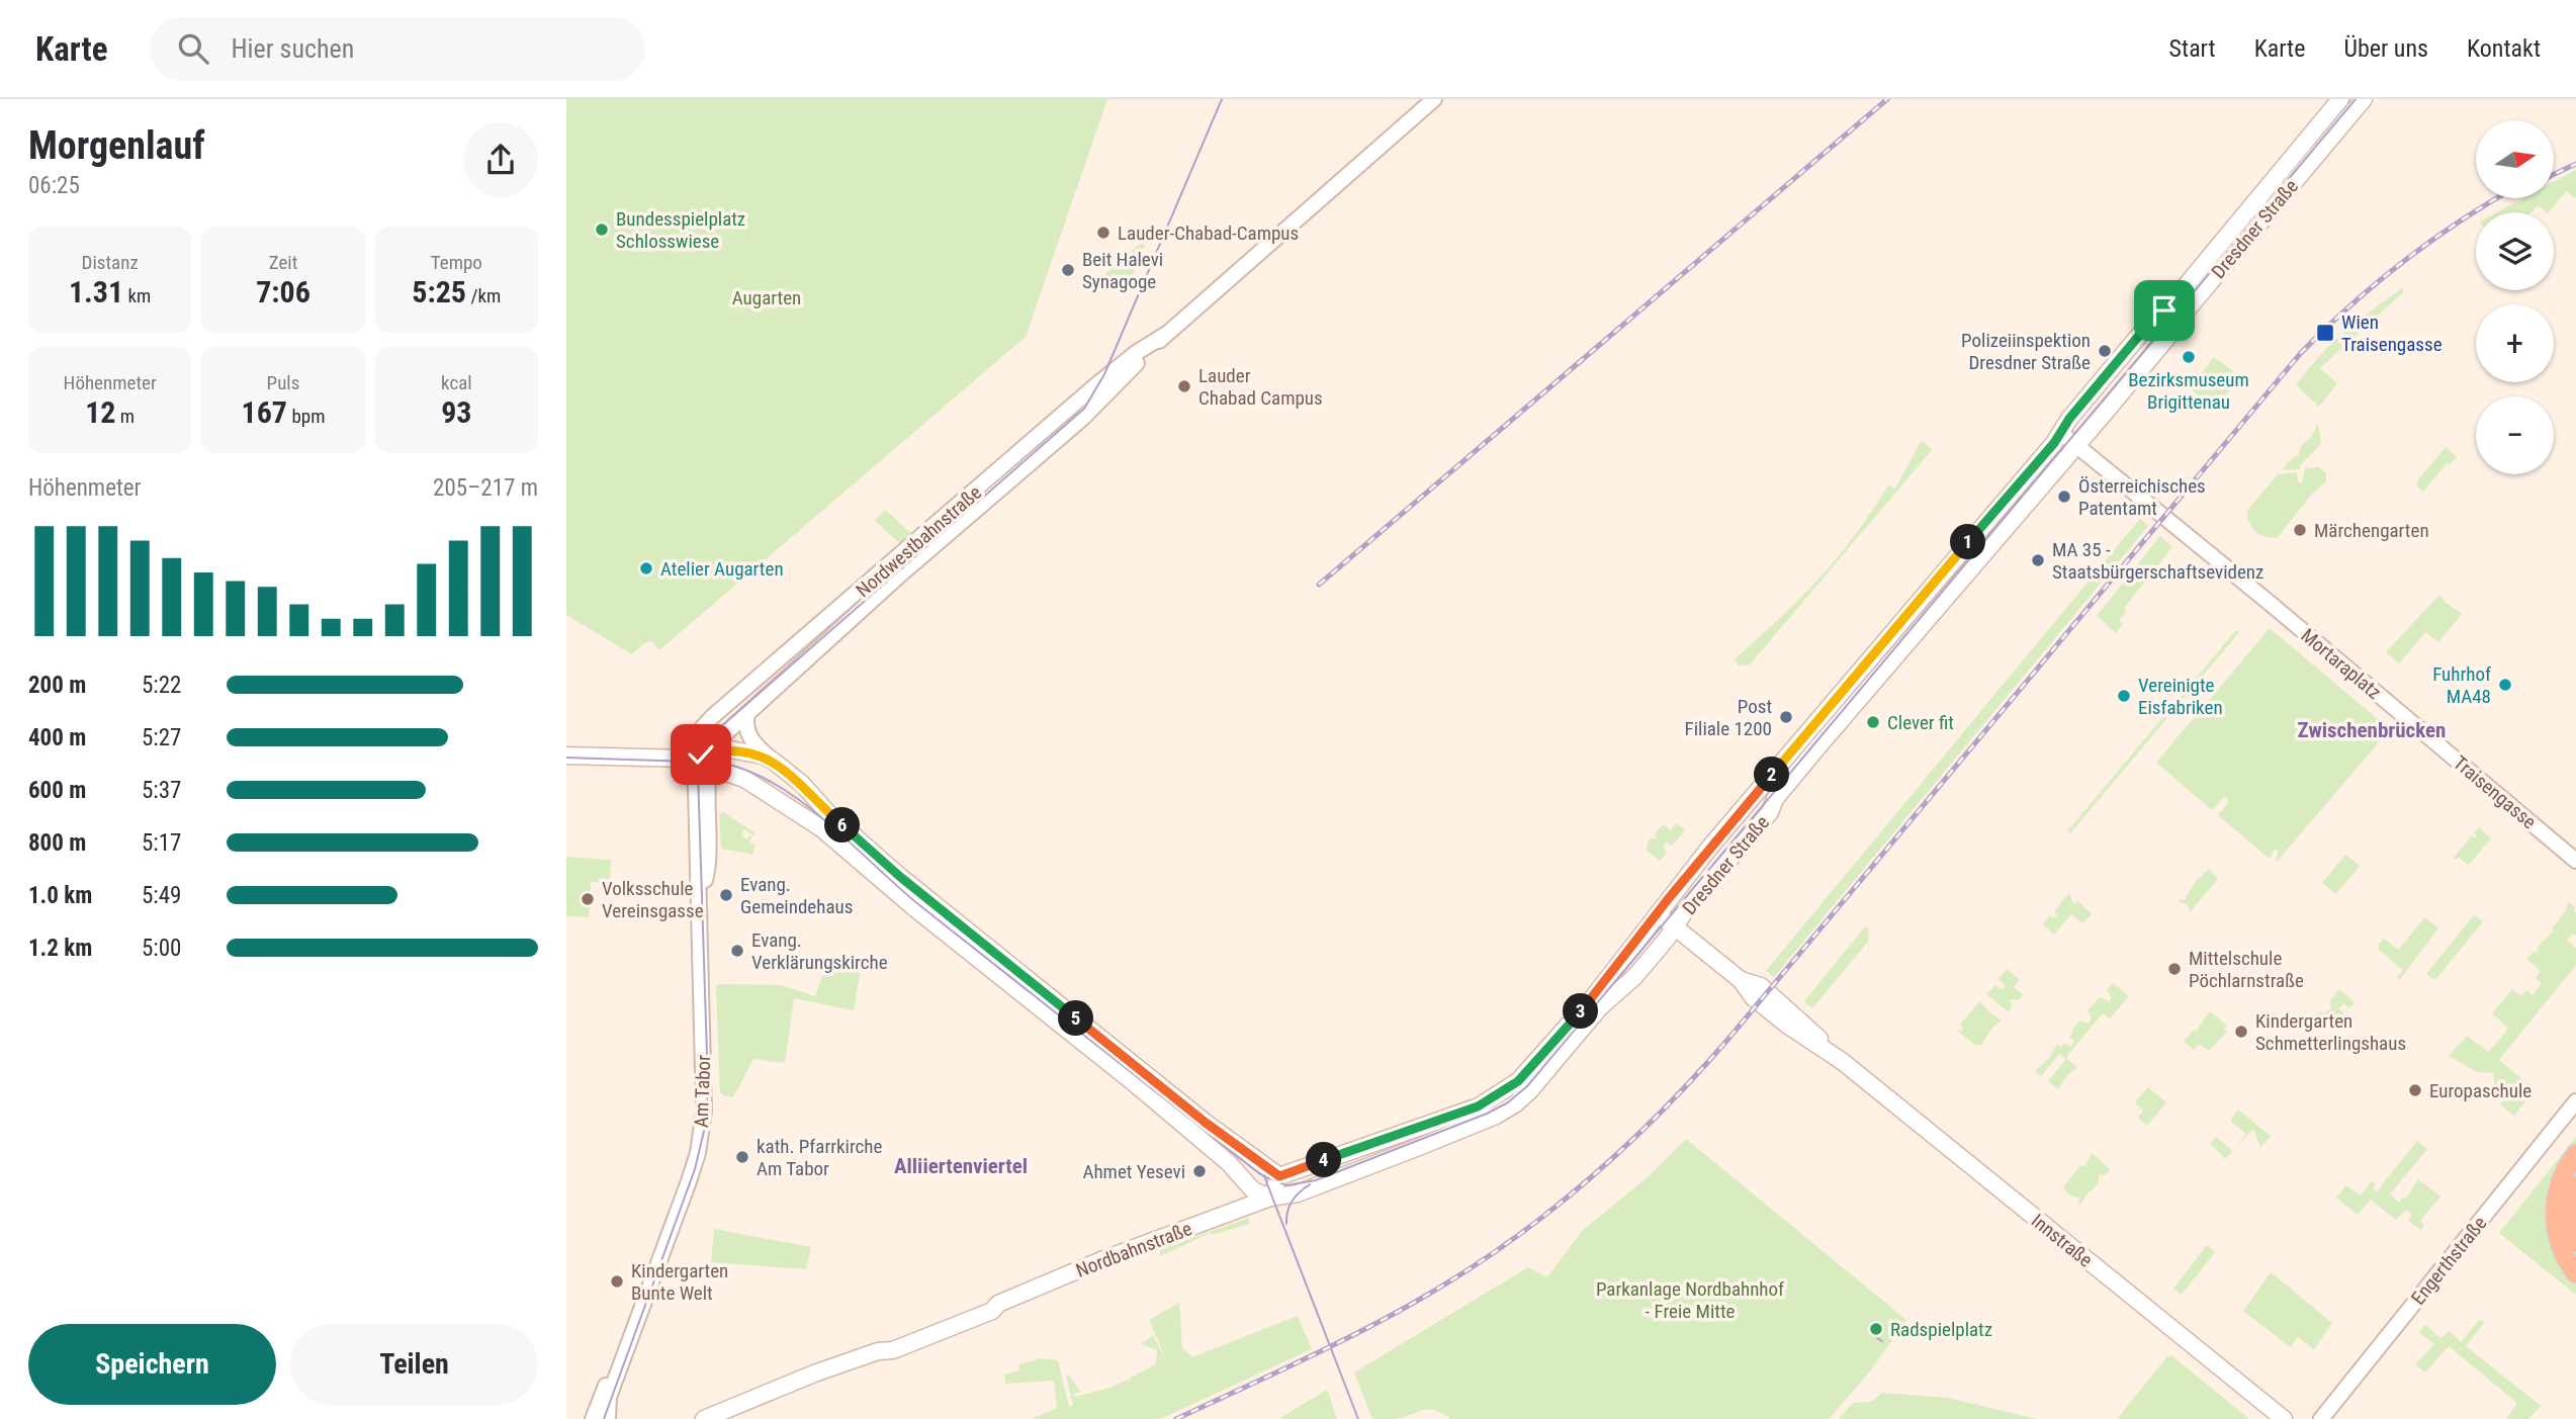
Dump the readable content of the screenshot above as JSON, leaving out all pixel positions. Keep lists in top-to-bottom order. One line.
{"streets":{"main road":["Dresdner Straße","Innstraße","Nordbahnstraße"],"street":["Nordwestbahnstraße","Mortaraplatz","Traisengasse","Am Tabor","Engerthstraße"]},"crossings":[["Dresdner Straße","Mortaraplatz"],["Dresdner Straße","Innstraße"],["Dresdner Straße","Nordbahnstraße"],["Nordwestbahnstraße","Am Tabor"],["Mortaraplatz","Traisengasse"]],"districts":["Zwischenbrücken","Alliiertenviertel"],"parks":["Augarten","Parkanlage Nordbahnhof - Freie Mitte"],"places":{"other":["Bundesspielplatz Schlosswiese","Lauder-Chabad-Campus","Beit Halevi Synagoge","Polizeiinspektion Dresdner Straße","Bezirksmuseum Brigittenau","Lauder Chabad Campus","Österreichisches Patentamt","Märchengarten","MA 35 - Staatsbürgerschaftsevidenz","Atelier Augarten","Fuhrhof MA48","Vereinigte Eisfabriken","Post Filiale 1200","Clever fit","Evang. Gemeindehaus","Volksschule Vereinsgasse","Evang. Verklärungskirche","Mittelschule Pöchlarnstraße","Kindergarten Schmetterlingshaus","Europaschule","kath. Pfarrkirche Am Tabor","Ahmet Yesevi","Kindergarten Bunte Welt","Radspielplatz"],"transit":["Wien Traisengasse"]},"north":"right","page":{"header":"Karte","search":"Hier suchen","nav":["Start","Karte","Über uns","Kontakt"],"heading":["Morgenlauf","06:25"],"map_buttons":["+","−"],"stats":[["Distanz","1.31 km"],["Zeit","7:06"],["Tempo","5:25 /km"],["Höhenmeter","12 m"],["Puls","167 bpm"],["kcal","93"]],"chart":["Höhenmeter","205–217 m"],"pins":["1","2","6","3","5","4"],"list":[{"name":"200 m","note":"5:22"},{"name":"400 m","note":"5:27"},{"name":"600 m","note":"5:37"},{"name":"800 m","note":"5:17"},{"name":"1.0 km","note":"5:49"},{"name":"1.2 km","note":"5:00"}],"buttons":["Speichern","Teilen"]}}
